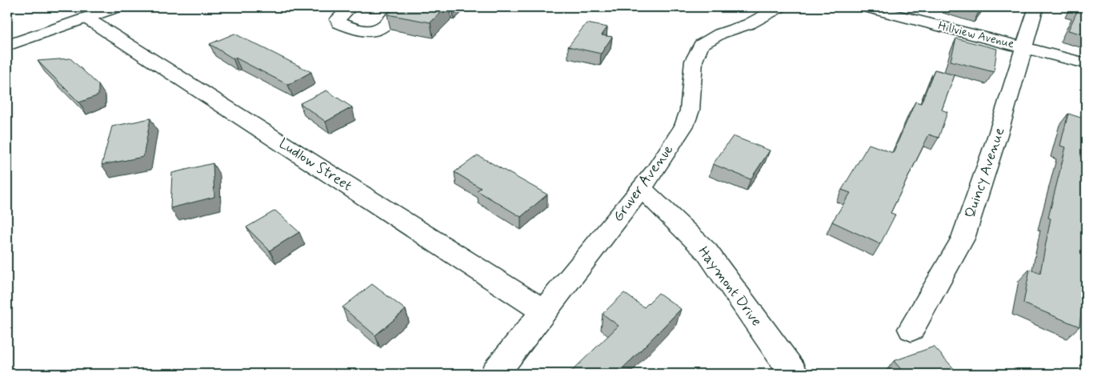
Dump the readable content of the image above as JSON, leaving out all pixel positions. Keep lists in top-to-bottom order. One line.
{"streets":{"street":["Hillview Avenue","Ludlow Street","Quincy Avenue","Gruver Avenue","Haymont Drive"]},"crossings":[["Hillview Avenue","Quincy Avenue"],["Ludlow Street","Gruver Avenue"],["Gruver Avenue","Haymont Drive"]]}
